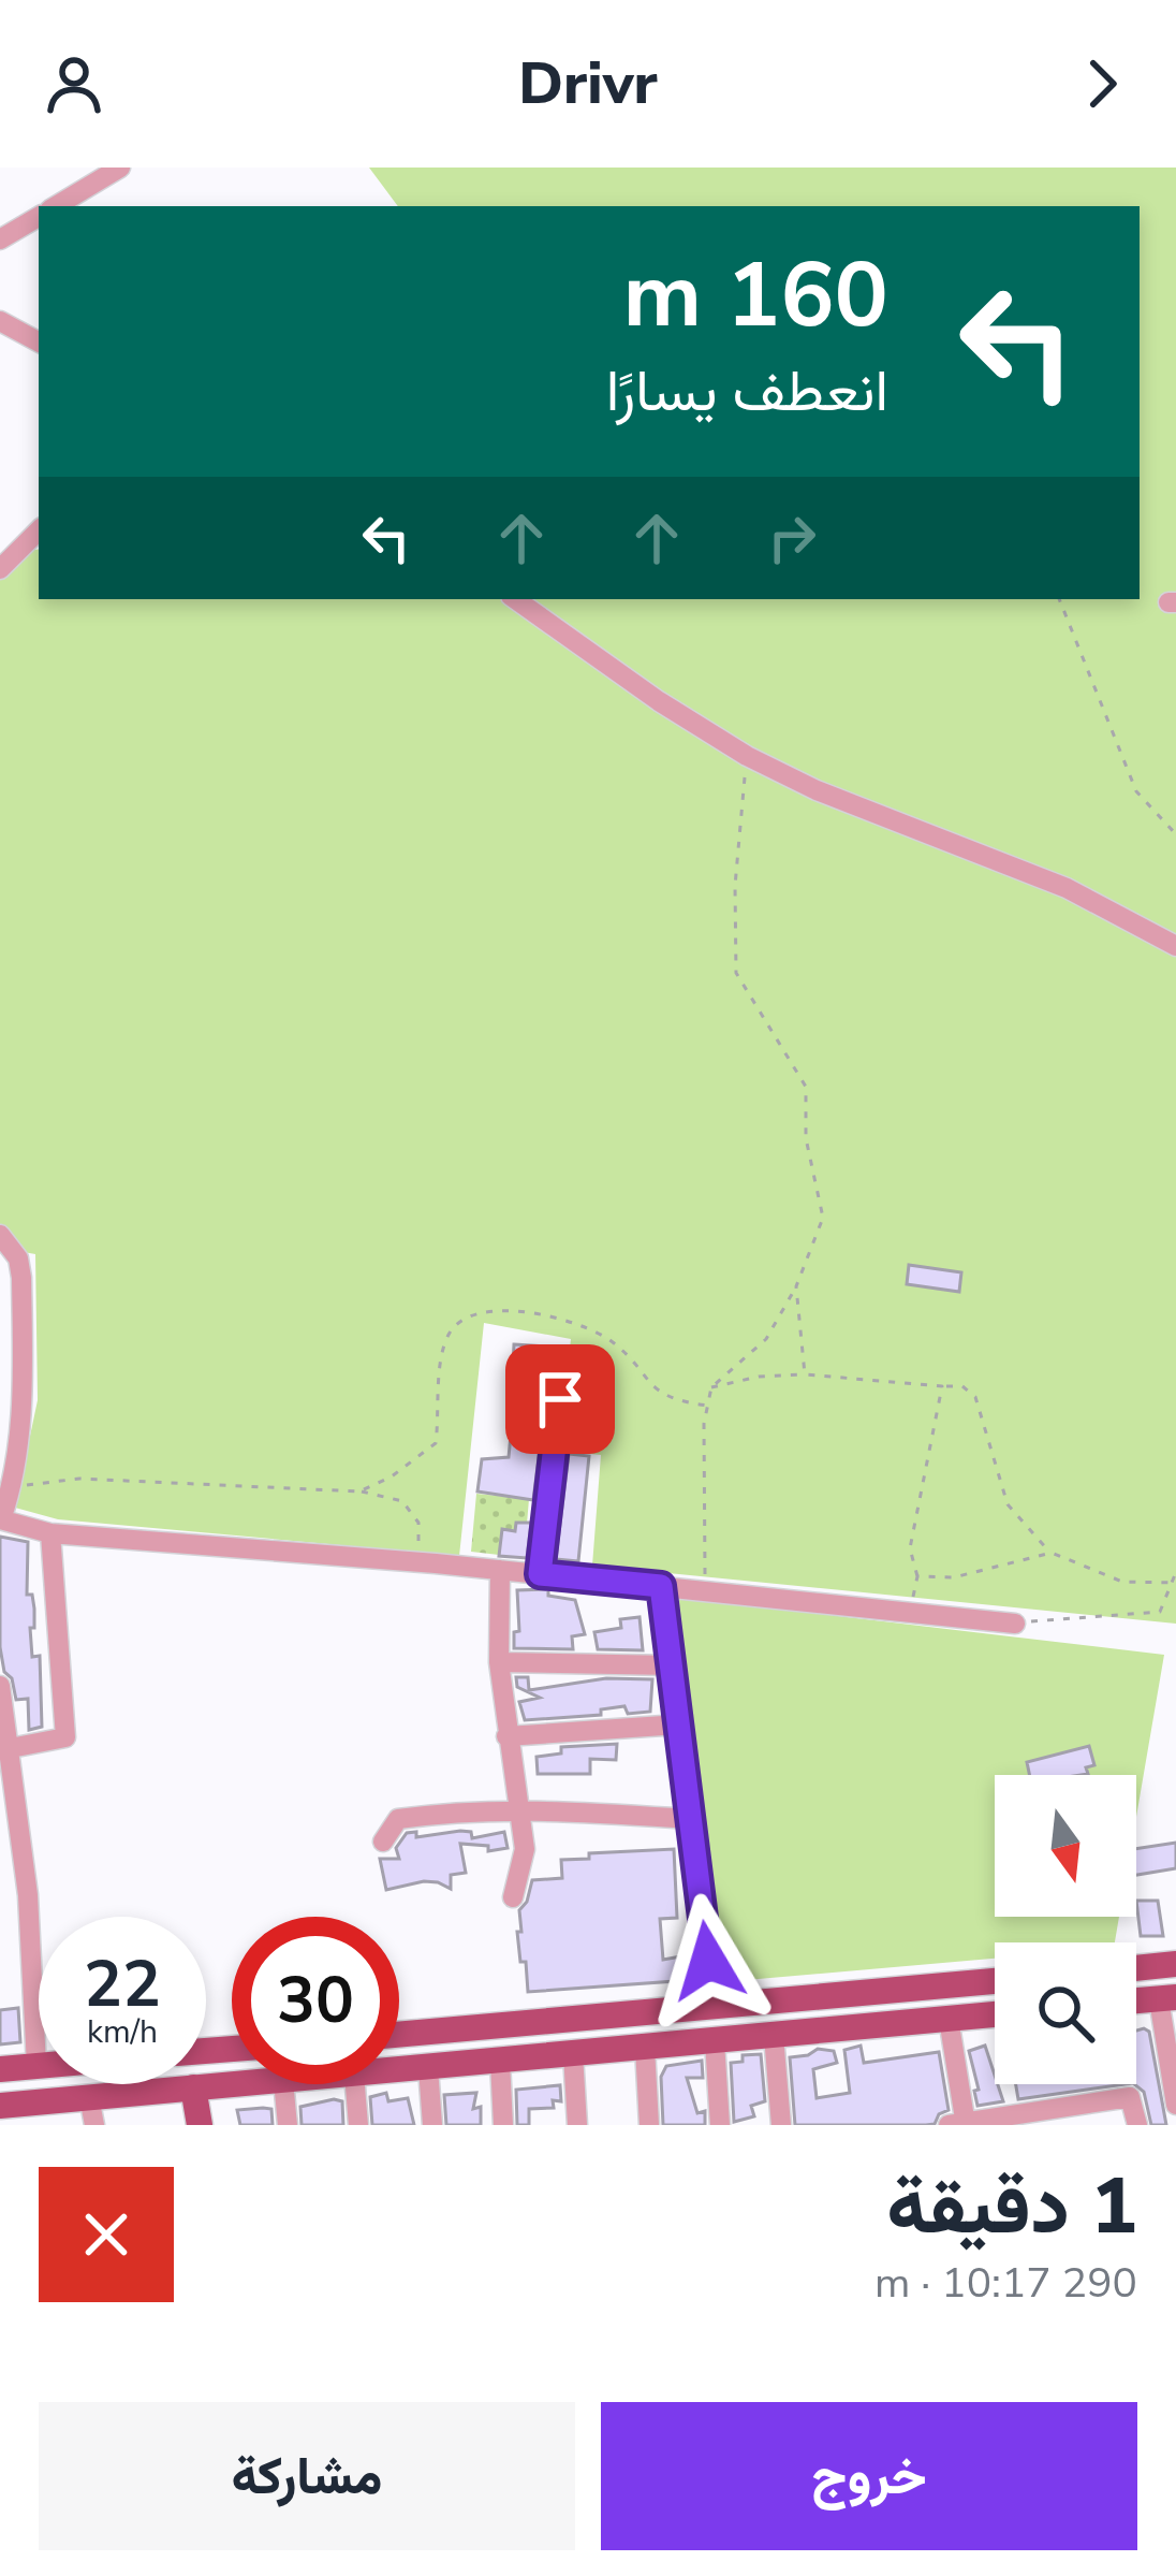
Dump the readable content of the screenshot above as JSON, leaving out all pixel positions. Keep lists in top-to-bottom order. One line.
{"north":"bottom","page":{"header":"Drivr","turn":["160 m","انعطف يسارًا"],"speed":"22 km/h","limit":"30","heading":["1 دقيقة","290 m · 10:17"],"buttons":["خروج","مشاركة"]}}
